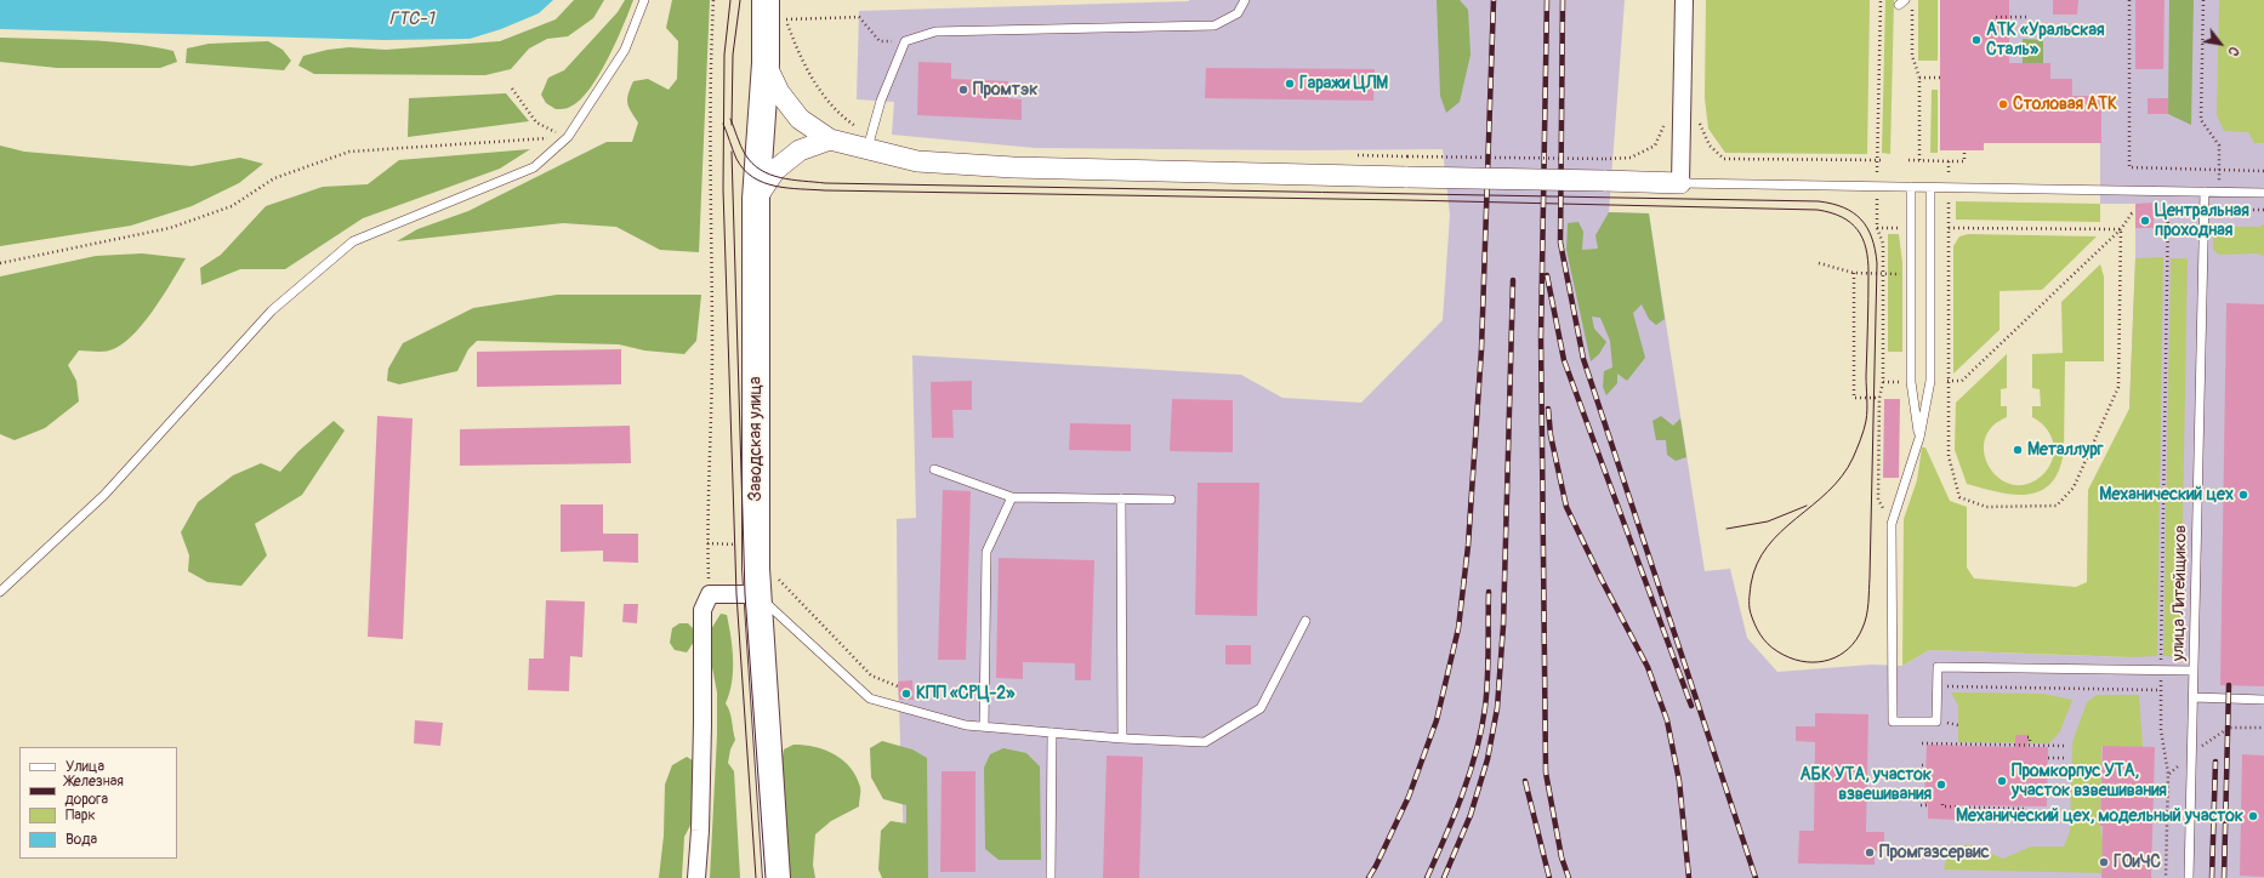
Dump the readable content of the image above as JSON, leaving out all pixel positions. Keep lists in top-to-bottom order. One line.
{"streets":{"main road":["Заводская улица"],"lane":["улица Литейщиков"]},"water":["ГТС-1"],"places":["АТК «Уральская Сталь»","Гаражи ЦЛМ","Промтэк","Столовая АТК","Центральная проходная","Металлург","Механический цех","КПП «СРЦ-2»","Промкорпус УТА, участок взвешивания","АБК УТА, участок взвешивания","Механический цех, модельный участок","Промгазсервис","ГОиЧС"],"legend":["Улица","Железная дорога","Парк","Вода"],"north":"bottom right"}
